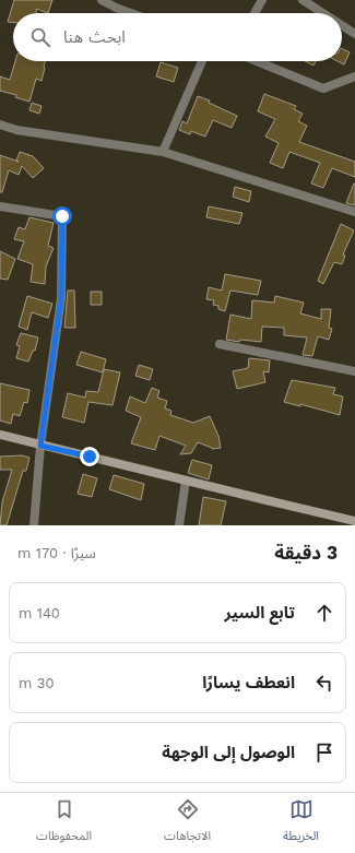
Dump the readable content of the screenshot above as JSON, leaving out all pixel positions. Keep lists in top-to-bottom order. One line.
{"page":{"search":"ابحث هنا","heading":["3 دقيقة","سيرًا · 170 m"],"list":[["تابع السير","140 m"],["انعطف يسارًا","30 m"],"الوصول إلى الوجهة"],"nav":["الخريطة","الاتجاهات","المحفوظات"]}}
